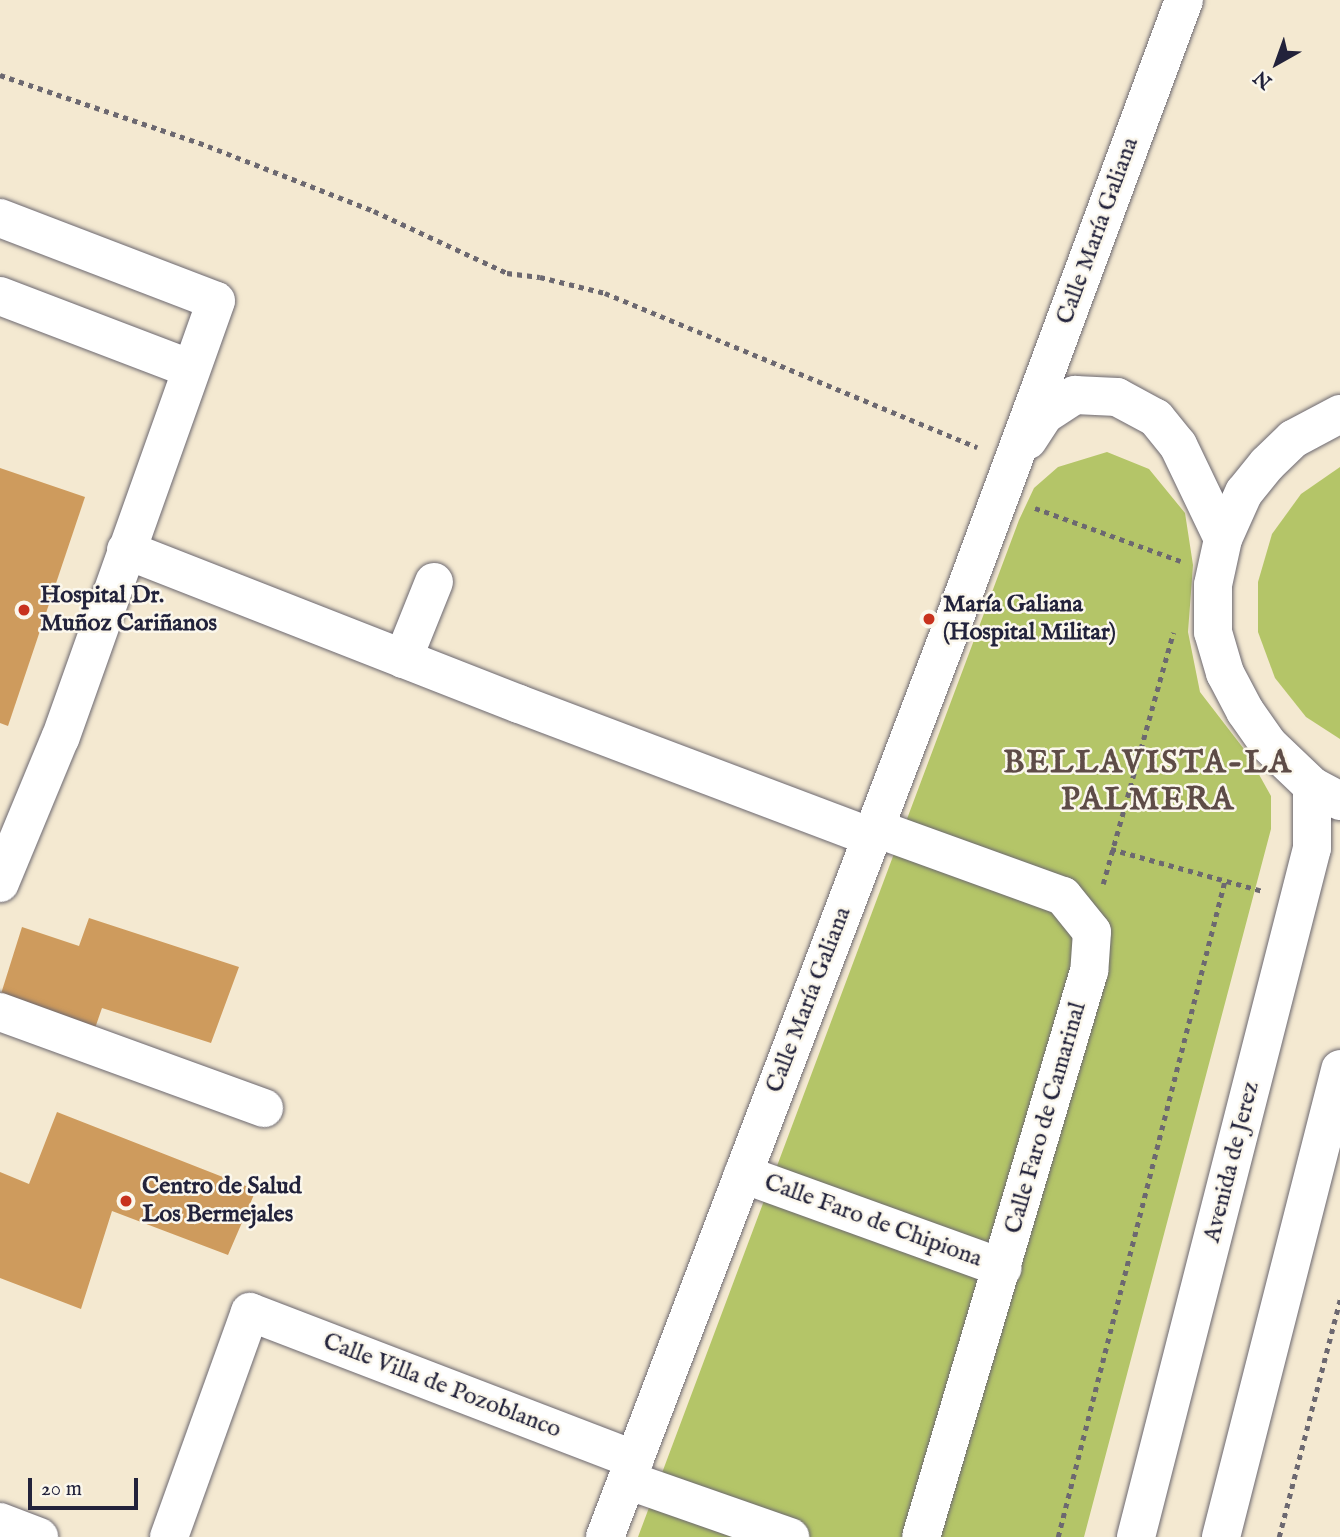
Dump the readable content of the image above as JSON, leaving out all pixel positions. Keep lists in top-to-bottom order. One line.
{"streets":{"street":["Calle María Galiana","Calle Faro de Camarinal","Avenida de Jerez","Calle Faro de Chipiona","Calle Villa de Pozoblanco"]},"crossings":[["Calle María Galiana","Calle Faro de Chipiona"],["Calle María Galiana","Calle Villa de Pozoblanco"],["Calle Faro de Camarinal","Calle Faro de Chipiona"]],"districts":["BELLAVISTA-LA PALMERA"],"places":["Hospital Dr. Muñoz Cariñanos","María Galiana (Hospital Militar)","Centro de Salud Los Bermejales"],"scale_bar":"20 m","north":"bottom left"}
